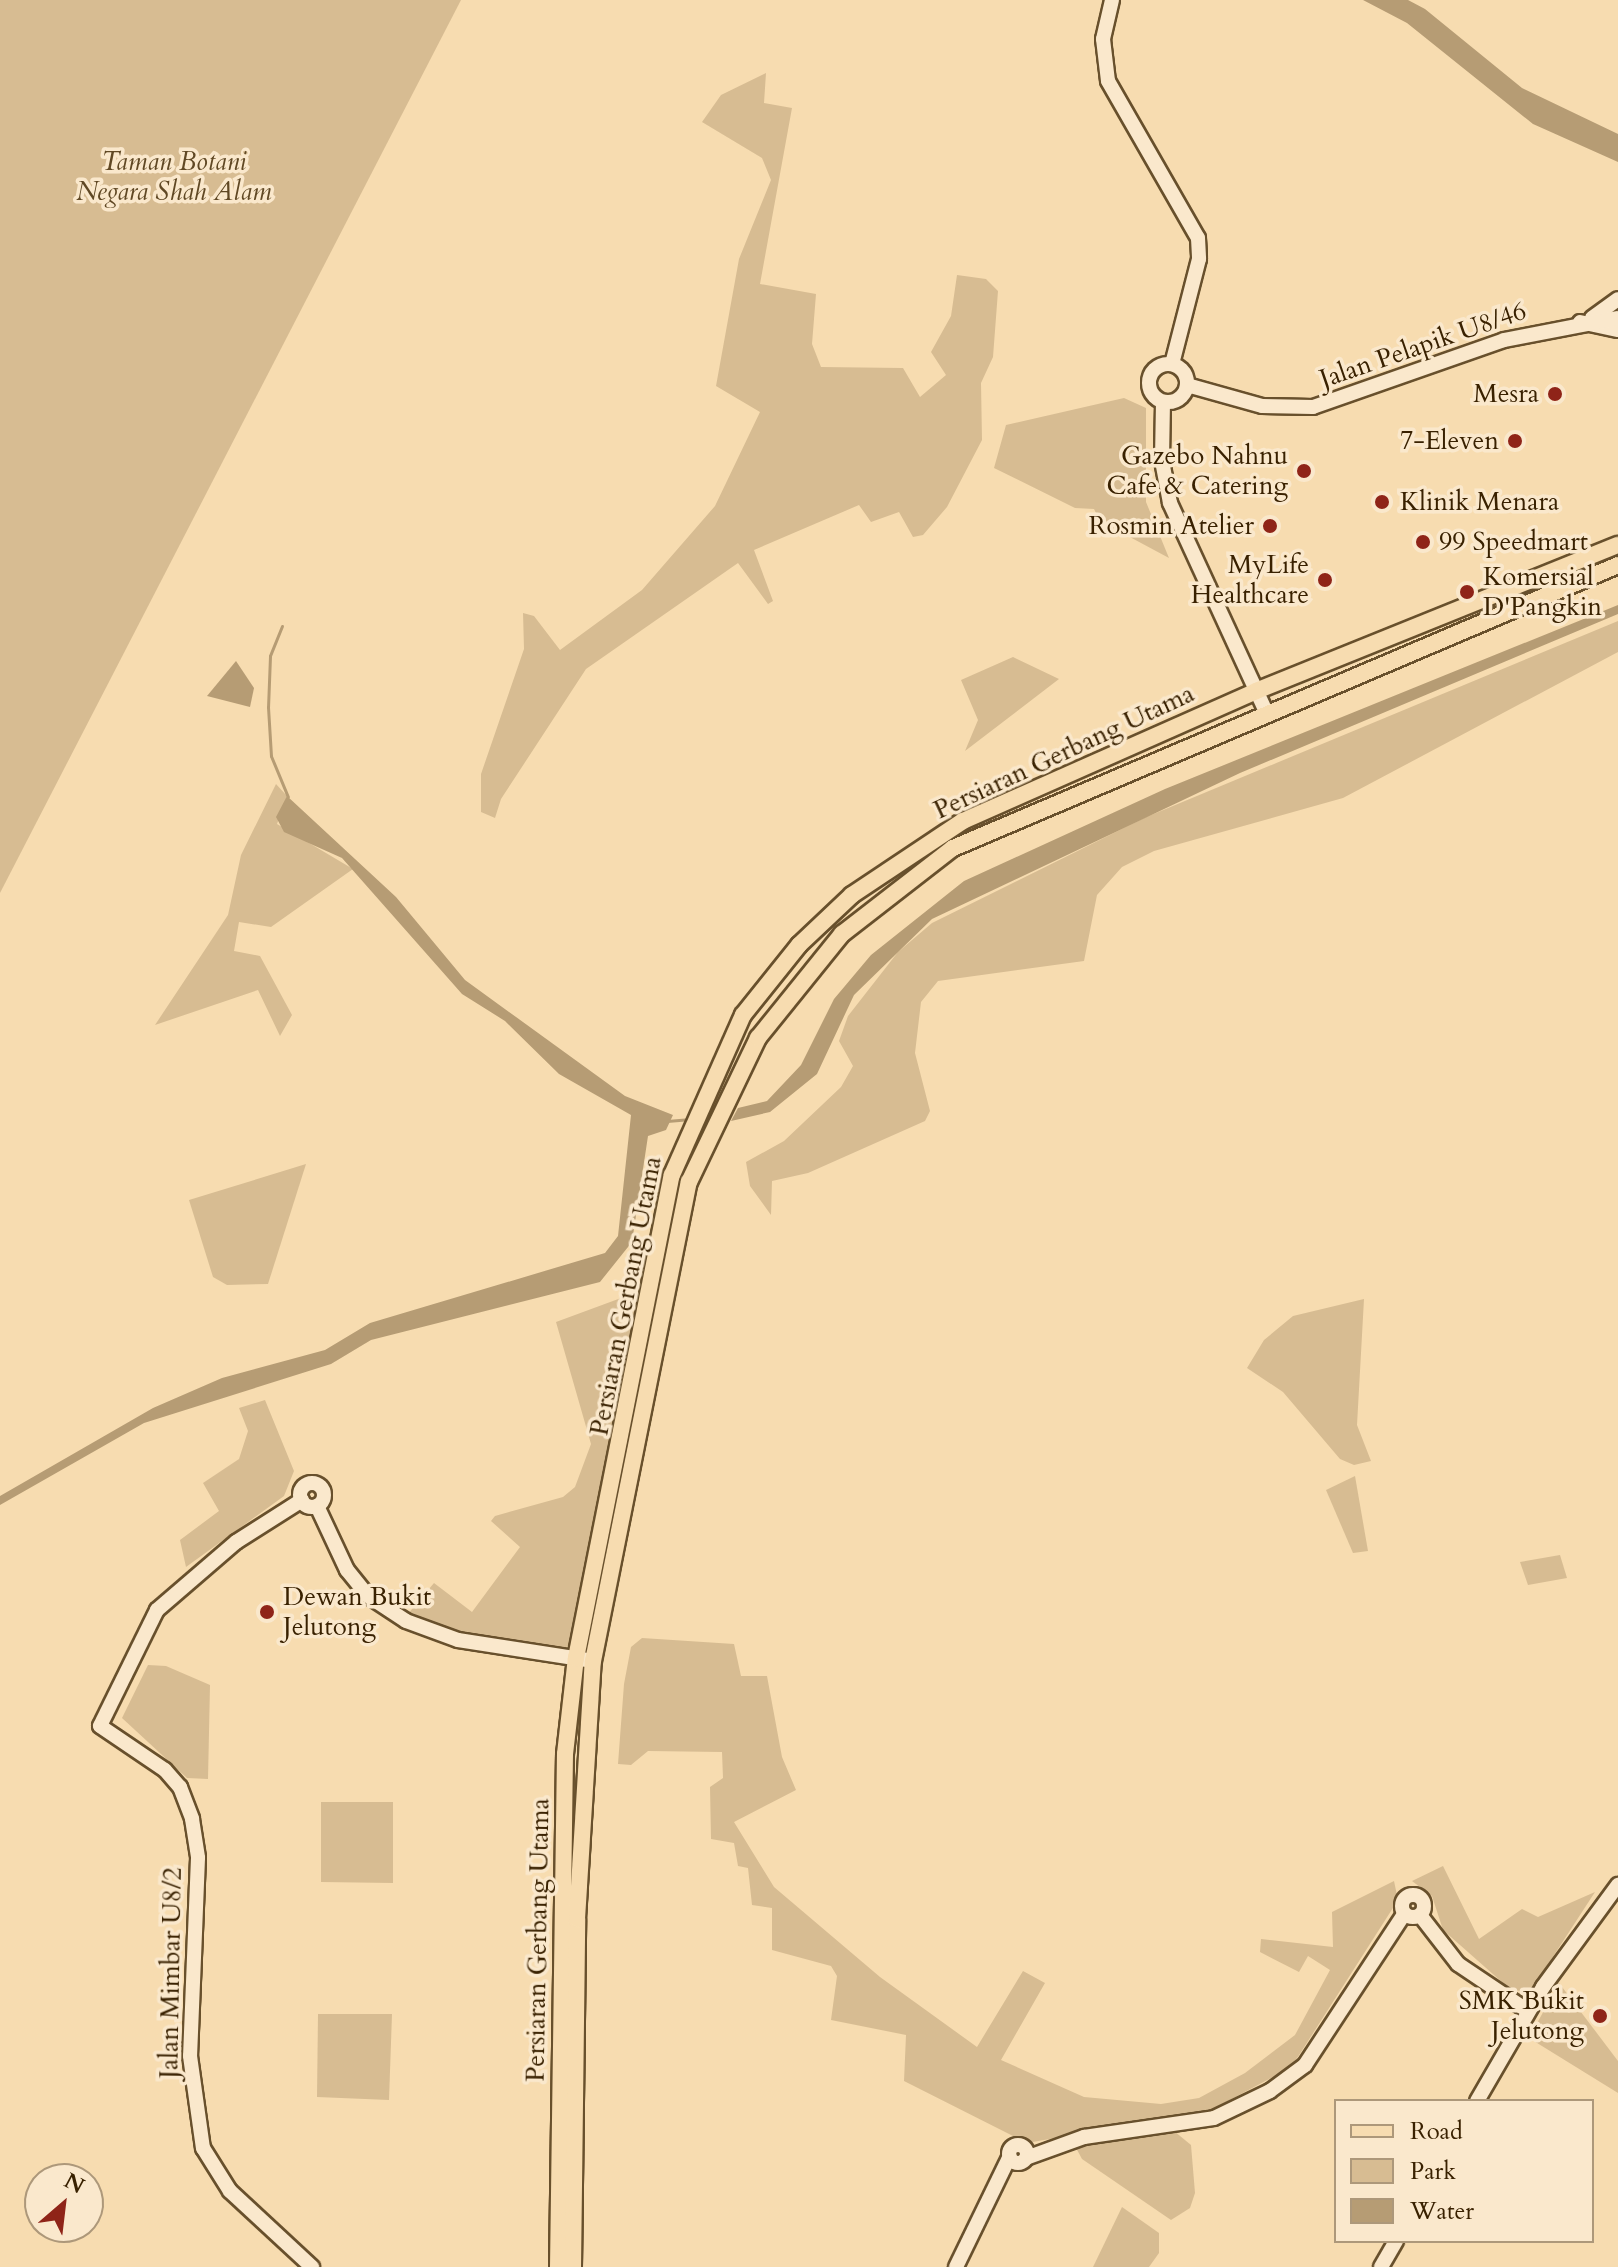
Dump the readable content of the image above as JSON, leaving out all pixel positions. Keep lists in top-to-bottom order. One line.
{"streets":{"main road":["Persiaran Gerbang Utama"],"street":["Jalan Pelapik U8/46","Jalan Mimbar U8/2"]},"parks":["Taman Botani Negara Shah Alam"],"places":["Mesra","7-Eleven","Gazebo Nahnu Cafe & Catering","Klinik Menara","Rosmin Atelier","99 Speedmart","MyLife Healthcare","Komersial D'Pangkin","Dewan Bukit Jelutong","SMK Bukit Jelutong"],"legend":["Road","Park","Water"],"north":"top right"}
